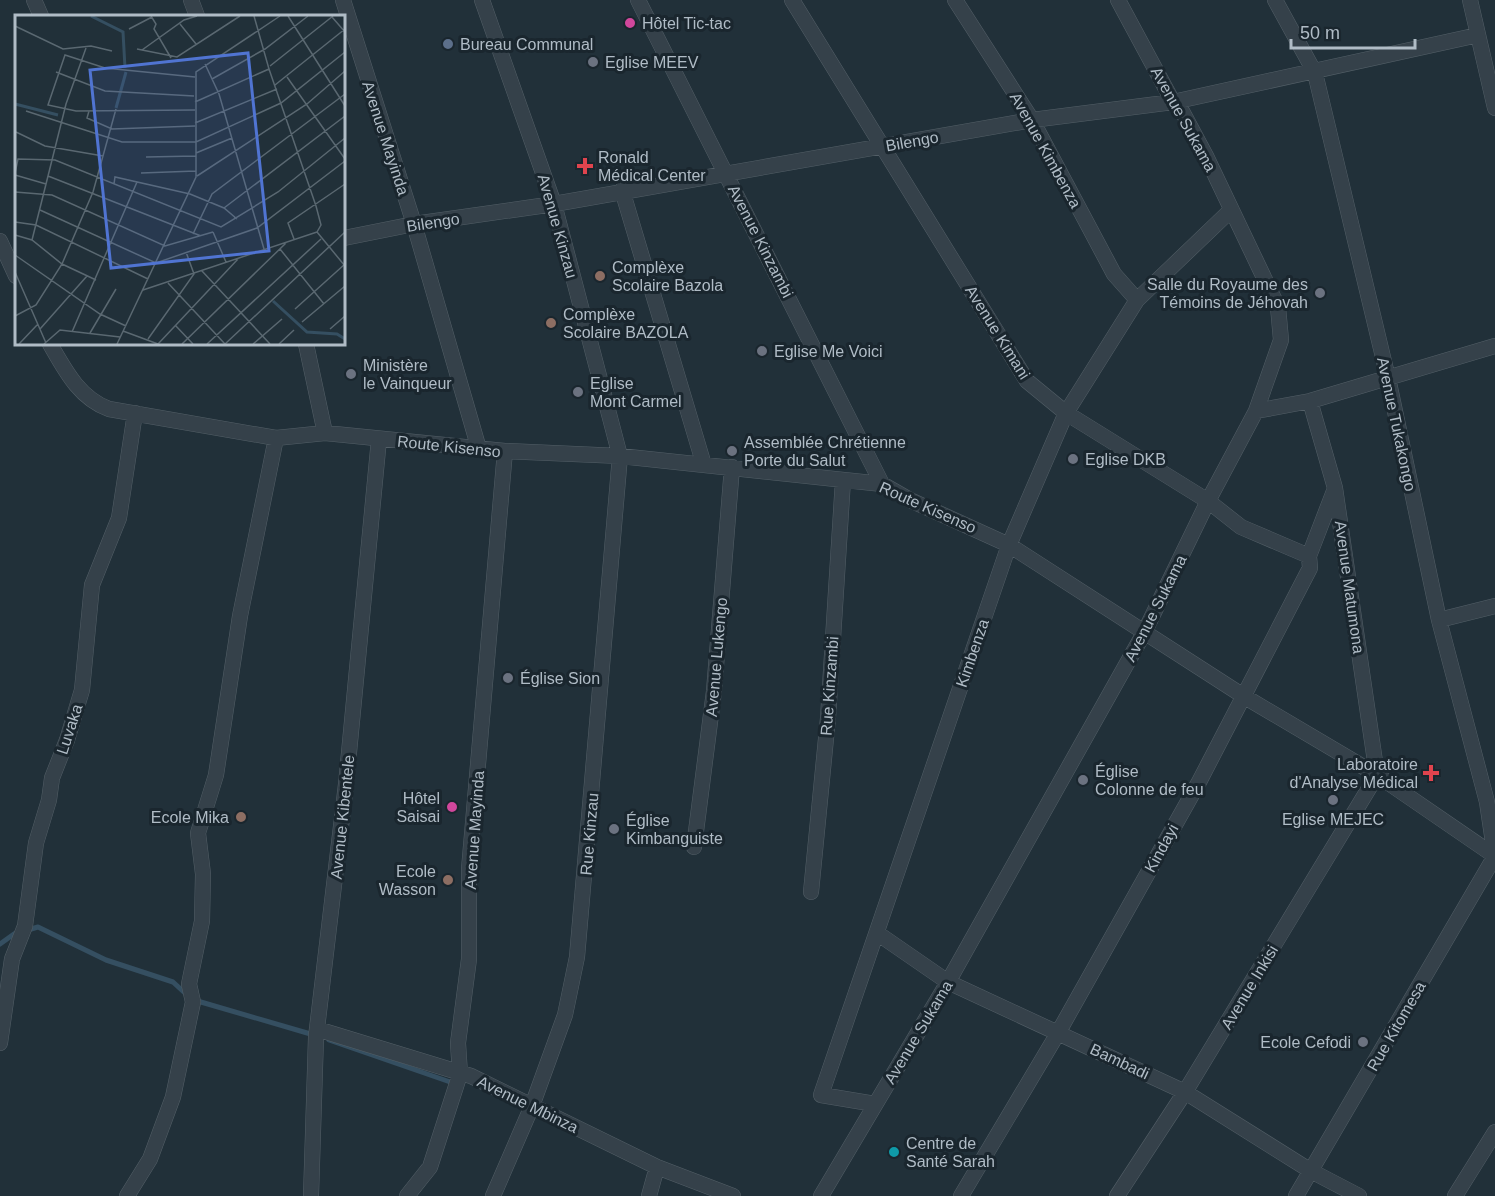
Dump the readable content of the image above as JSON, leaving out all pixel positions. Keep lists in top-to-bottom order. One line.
{"streets":{"street":["Avenue Sukama","Avenue Mayinda","Bilengo","Avenue Kimbenza","Avenue Kinzau","Avenue Kinzambi","Avenue Kimani","Avenue Tukakongo","Route Kisenso","Avenue Matumona","Kimbenza","Avenue Lukengo","Rue Kinzambi","Luvaka","Avenue Kibentele","Rue Kinzau","Kindayi","Avenue Inkisi","Rue Kitomesa","Bambadi","Avenue Mbinza"]},"crossings":[["Avenue Sukama","Bilengo"],["Avenue Sukama","Avenue Kimani"],["Avenue Sukama","Route Kisenso"],["Avenue Sukama","Kimbenza"],["Avenue Sukama","Bambadi"],["Avenue Mayinda","Bilengo"],["Avenue Mayinda","Route Kisenso"],["Avenue Mayinda","Avenue Mbinza"],["Bilengo","Avenue Kimbenza"],["Bilengo","Avenue Kinzau"],["Bilengo","Avenue Kinzambi"],["Bilengo","Avenue Kimani"],["Bilengo","Avenue Tukakongo"],["Avenue Kimbenza","Kimbenza"],["Avenue Kinzau","Route Kisenso"],["Avenue Kinzau","Rue Kinzau"],["Avenue Kinzambi","Route Kisenso"],["Avenue Kimani","Kimbenza"],["Avenue Kimani","Kindayi"],["Avenue Tukakongo","Route Kisenso"],["Avenue Tukakongo","Rue Kitomesa"],["Route Kisenso","Avenue Matumona"],["Route Kisenso","Kimbenza"],["Route Kisenso","Avenue Lukengo"],["Route Kisenso","Rue Kinzambi"],["Route Kisenso","Luvaka"],["Route Kisenso","Avenue Kibentele"],["Route Kisenso","Rue Kinzau"],["Route Kisenso","Kindayi"],["Route Kisenso","Avenue Inkisi"],["Route Kisenso","Rue Kitomesa"],["Avenue Matumona","Kindayi"],["Avenue Matumona","Avenue Inkisi"],["Kimbenza","Bambadi"],["Avenue Kibentele","Avenue Mbinza"],["Rue Kinzau","Avenue Mbinza"],["Kindayi","Bambadi"],["Avenue Inkisi","Bambadi"],["Rue Kitomesa","Bambadi"]],"places":{"other":["Hôtel Tic-tac","Bureau Communal","Eglise MEEV","Complèxe Scolaire Bazola","Salle du Royaume des Témoins de Jéhovah","Complèxe Scolaire BAZOLA","Eglise Me Voici","Ministère le Vainqueur","Eglise Mont Carmel","Assemblée Chrétienne Porte du Salut","Eglise DKB","Église Sion","Église Colonne de feu","Eglise MEJEC","Hôtel Saisai","Ecole Mika","Église Kimbanguiste","Ecole Wasson","Ecole Cefodi","Centre de Santé Sarah"],"health":["Ronald Médical Center","Laboratoire d'Analyse Médical"]},"scale_bar":"50 m"}
